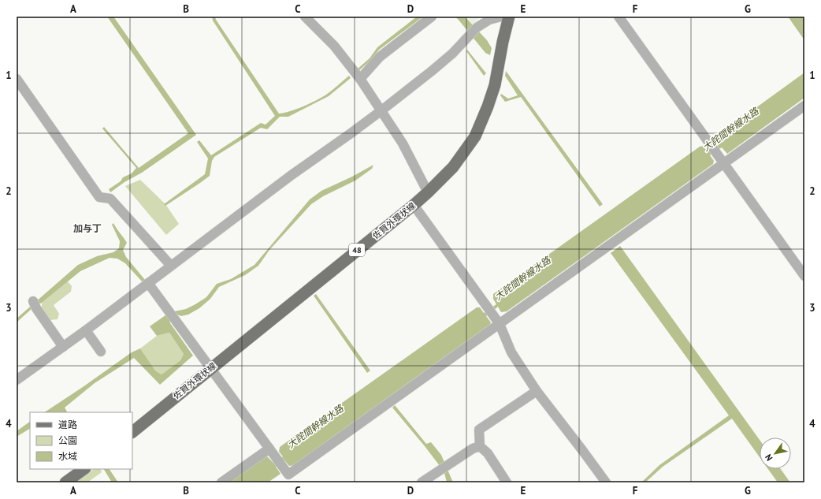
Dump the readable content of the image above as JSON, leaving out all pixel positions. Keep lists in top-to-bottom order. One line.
{"streets":{"main road":["佐賀外環状線","48"]},"districts":["加与丁"],"water":["大詫間幹線水路"],"legend":["道路","公園","水域"],"north":"bottom left","grid":{"columns":["A","B","C","D","E","F","G"],"rows":["1","2","3","4"]}}
